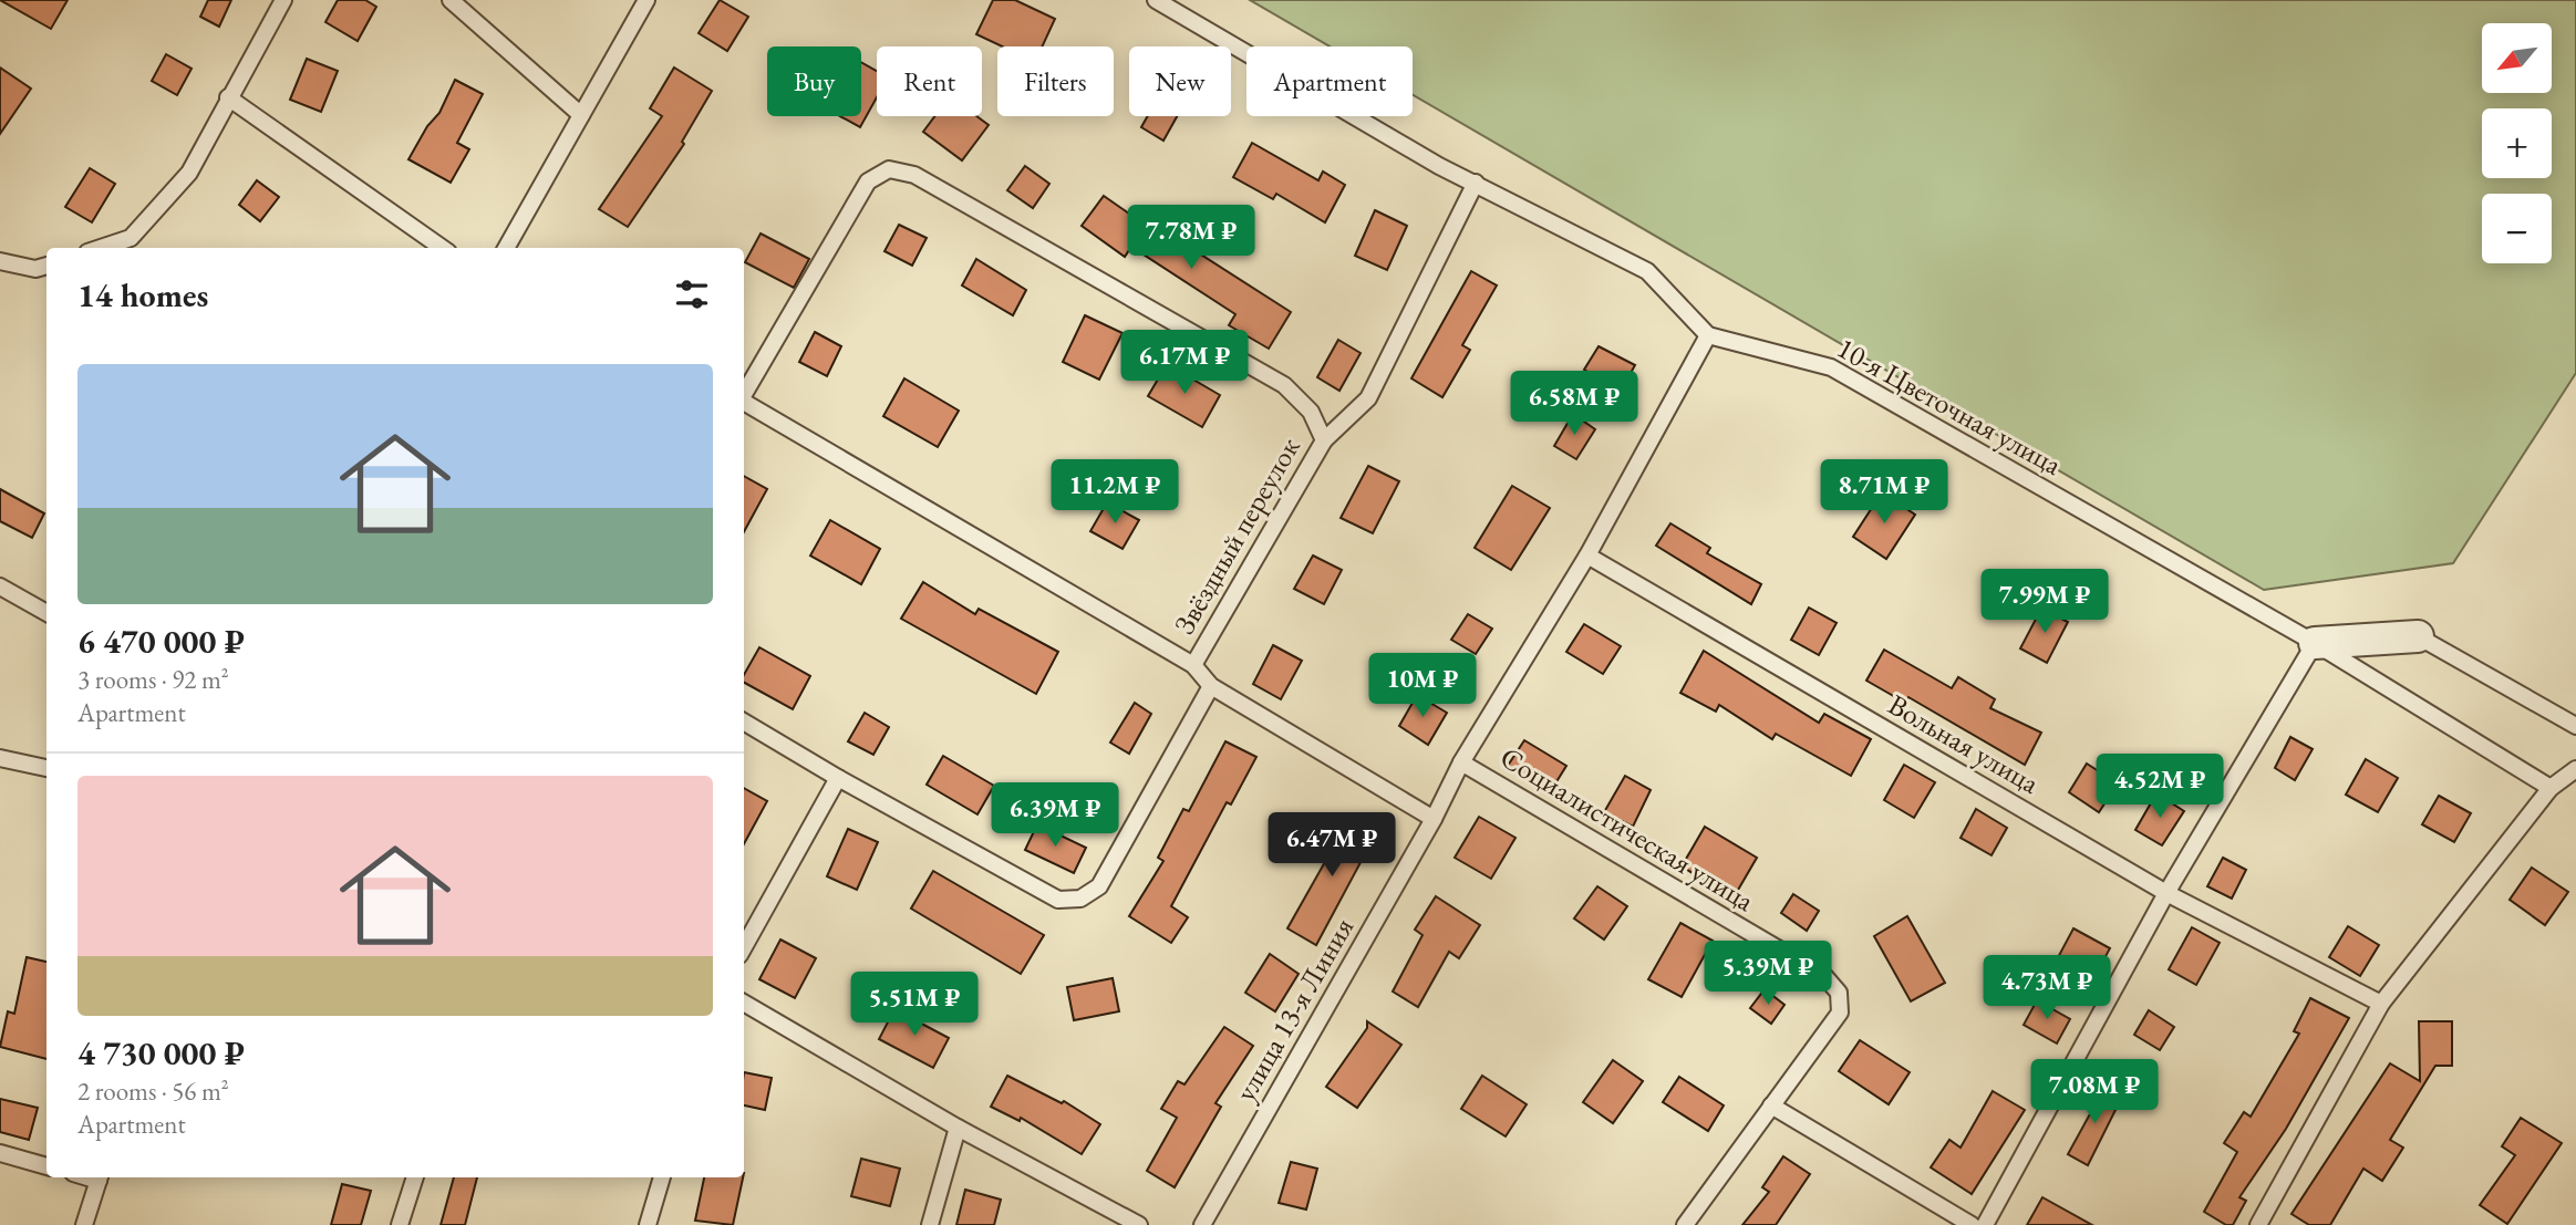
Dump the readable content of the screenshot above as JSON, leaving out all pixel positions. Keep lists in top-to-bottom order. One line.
{"streets":{"lane":["10-я Цветочная улица","Звёздный переулок","Вольная улица","Социалистическая улица","улица 13-я Линия"]},"crossings":[["10-я Цветочная улица","улица 13-я Линия"],["Вольная улица","улица 13-я Линия"],["Социалистическая улица","улица 13-я Линия"]],"north":"bottom left","page":{"map_buttons":["+","−"],"chip":["Buy","Rent","Filters","New","Apartment"],"price":["7.78M ₽","6.17M ₽","6.58M ₽","11.2M ₽","8.71M ₽","7.99M ₽","10M ₽","4.52M ₽","6.39M ₽","6.47M ₽","5.39M ₽","4.73M ₽","5.51M ₽","7.08M ₽"],"heading":"14 homes","list":[{"name":"6 470 000 ₽","note":"3 rooms · 92 m² · Apartment"},{"name":"4 730 000 ₽","note":"2 rooms · 56 m² · Apartment"}]}}
